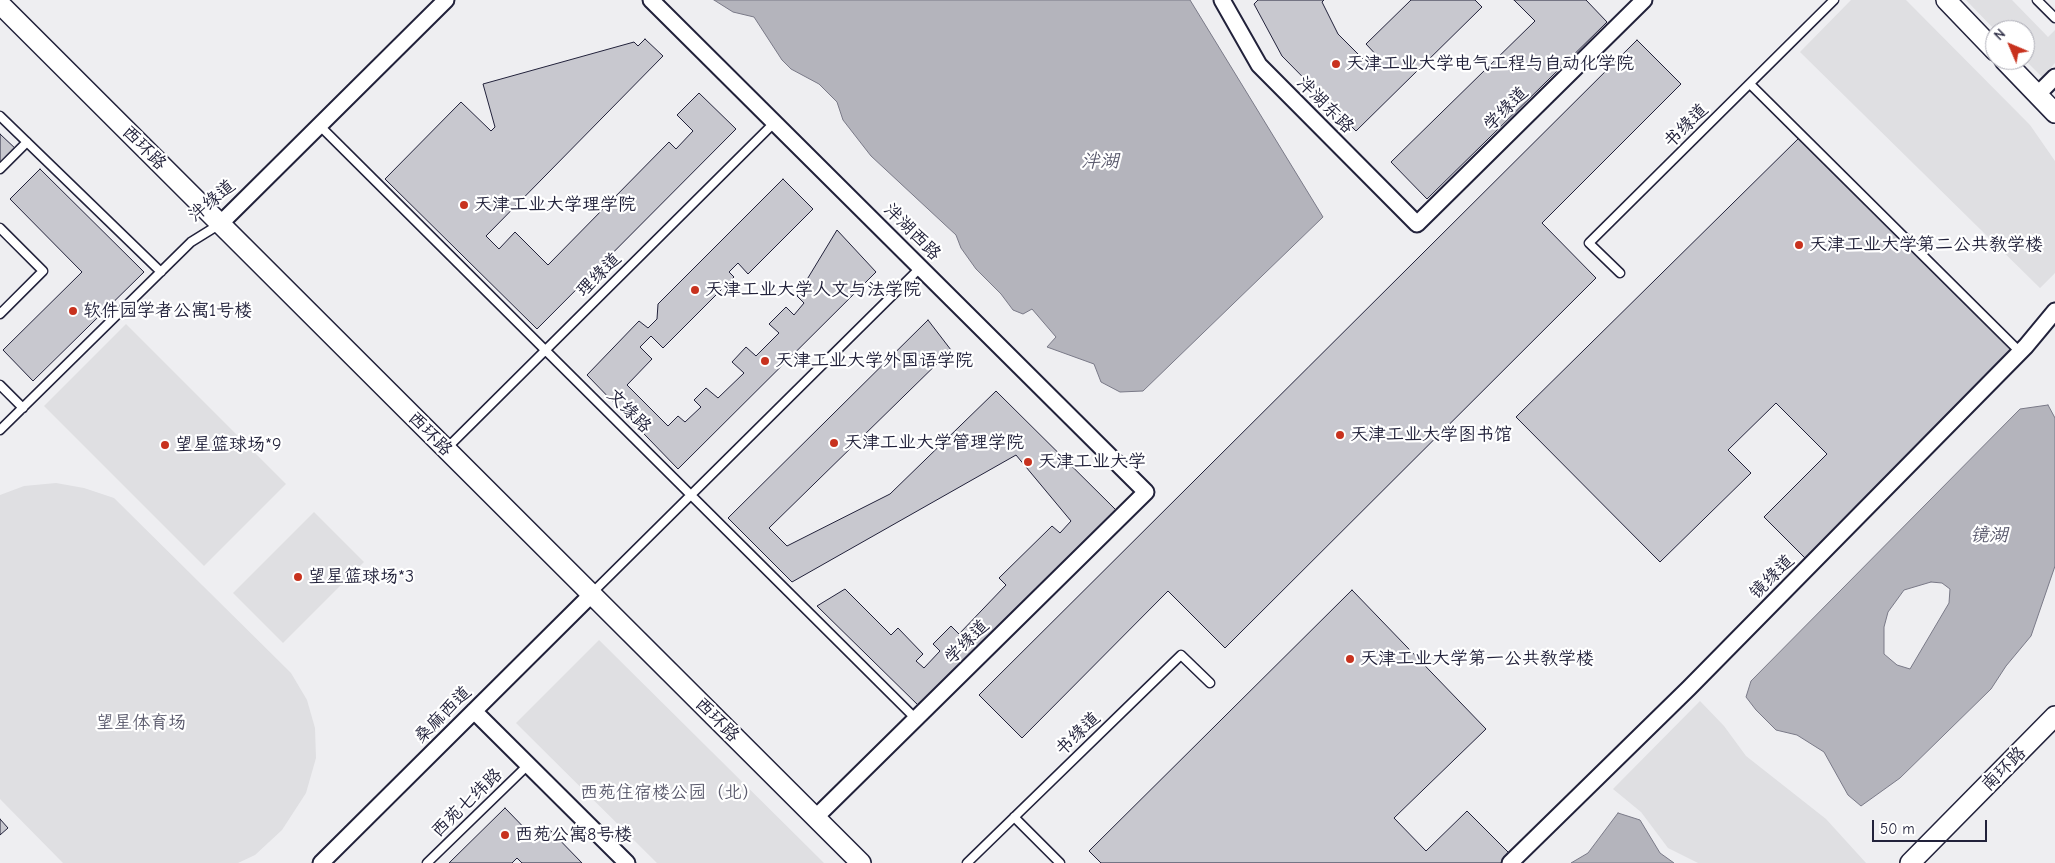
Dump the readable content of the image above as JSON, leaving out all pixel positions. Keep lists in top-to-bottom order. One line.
{"streets":{"street":["泮湖东路","学缘道","西环路","泮缘道","泮湖西路","镜缘道","桑麻西道","南环路"],"lane":["书缘道","理缘道","文缘路","西苑七纬路"]},"crossings":[["泮湖东路","学缘道"],["学缘道","西环路"],["学缘道","泮湖西路"],["学缘道","文缘路"],["西环路","泮缘道"],["西环路","理缘道"],["西环路","桑麻西道"],["泮缘道","文缘路"],["泮湖西路","理缘道"],["理缘道","文缘路"]],"water":["泮湖","镜湖"],"parks":["望星体育场","西苑住宿楼公园（北）"],"places":["天津工业大学电气工程与自动化学院","天津工业大学理学院","天津工业大学第二公共教学楼","天津工业大学人文与法学院","软件园学者公寓1号楼","天津工业大学外国语学院","天津工业大学图书馆","天津工业大学管理学院","望星篮球场*9","天津工业大学","望星篮球场*3","天津工业大学第一公共教学楼","西苑公寓8号楼"],"scale_bar":"50 m","north":"top left"}
